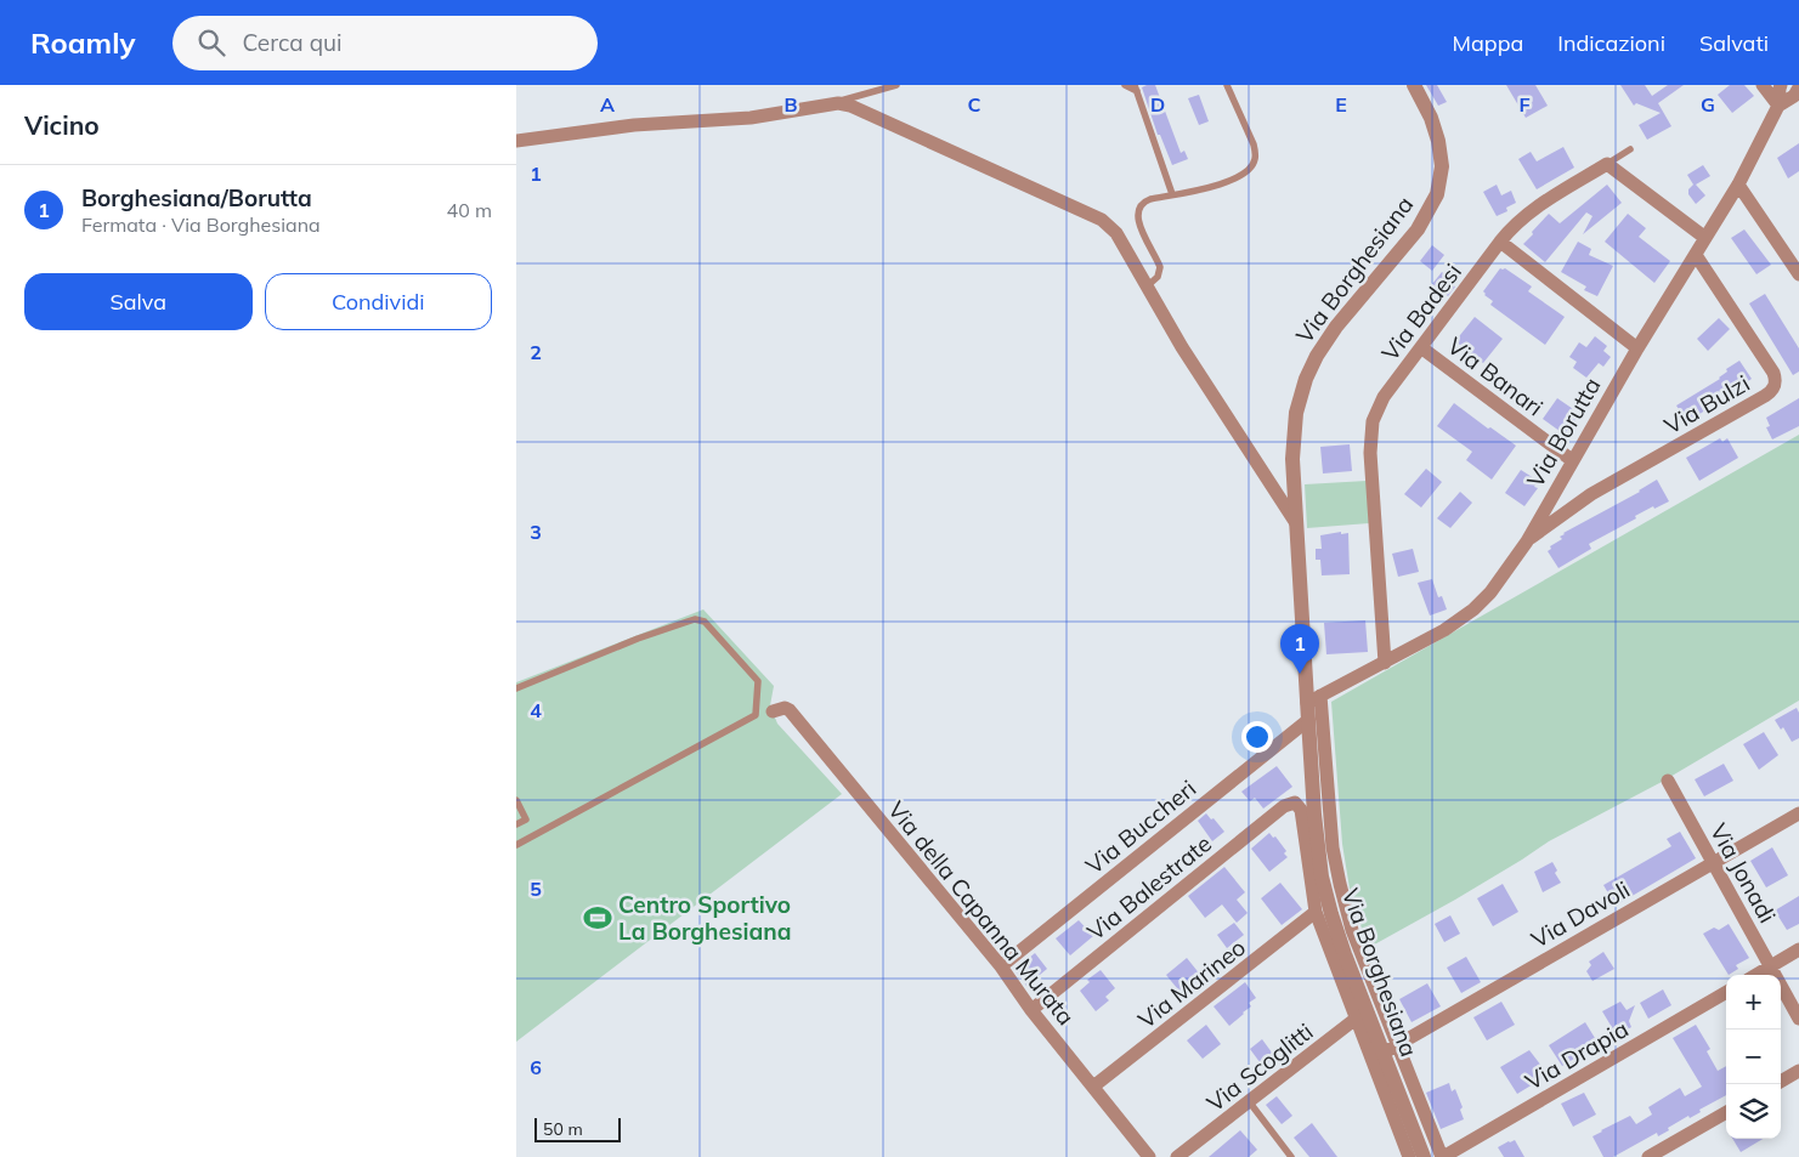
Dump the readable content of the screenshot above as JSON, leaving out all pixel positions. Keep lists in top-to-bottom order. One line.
{"streets":{"street":["Via Borghesiana","Via Badesi","Via Banari","Via Bulzi","Via Borutta","Via Buccheri","Via Jonadi","Via Balestrate","Via della Capanna Murata","Via Davoli","Via Marineo","Via Drapia","Via Scoglitti"]},"crossings":[["Via Borghesiana","Via Borutta"],["Via Borghesiana","Via Buccheri"],["Via Borghesiana","Via Balestrate"],["Via Borghesiana","Via Davoli"],["Via Borghesiana","Via Marineo"],["Via Borghesiana","Via Drapia"],["Via Borghesiana","Via Scoglitti"],["Via Badesi","Via Banari"],["Via Badesi","Via Borutta"],["Via Banari","Via Borutta"],["Via Bulzi","Via Borutta"],["Via Buccheri","Via della Capanna Murata"],["Via Jonadi","Via Davoli"],["Via Balestrate","Via della Capanna Murata"],["Via della Capanna Murata","Via Marineo"]],"places":{"sports":["Centro Sportivo La Borghesiana"]},"scale_bar":"50 m","page":{"header":"Roamly","search":"Cerca qui","nav":["Mappa","Indicazioni","Salvati"],"heading":"Vicino","list":[{"mark":"1","name":"Borghesiana/Borutta","note":"Fermata · Via Borghesiana","value":"40 m"}],"buttons":["Salva","Condividi"],"pins":"1","map_buttons":["+","−"],"scale":"50 m"},"grid":{"columns":["A","B","C","D","E","F","G"],"rows":["1","2","3","4","5","6"]}}
